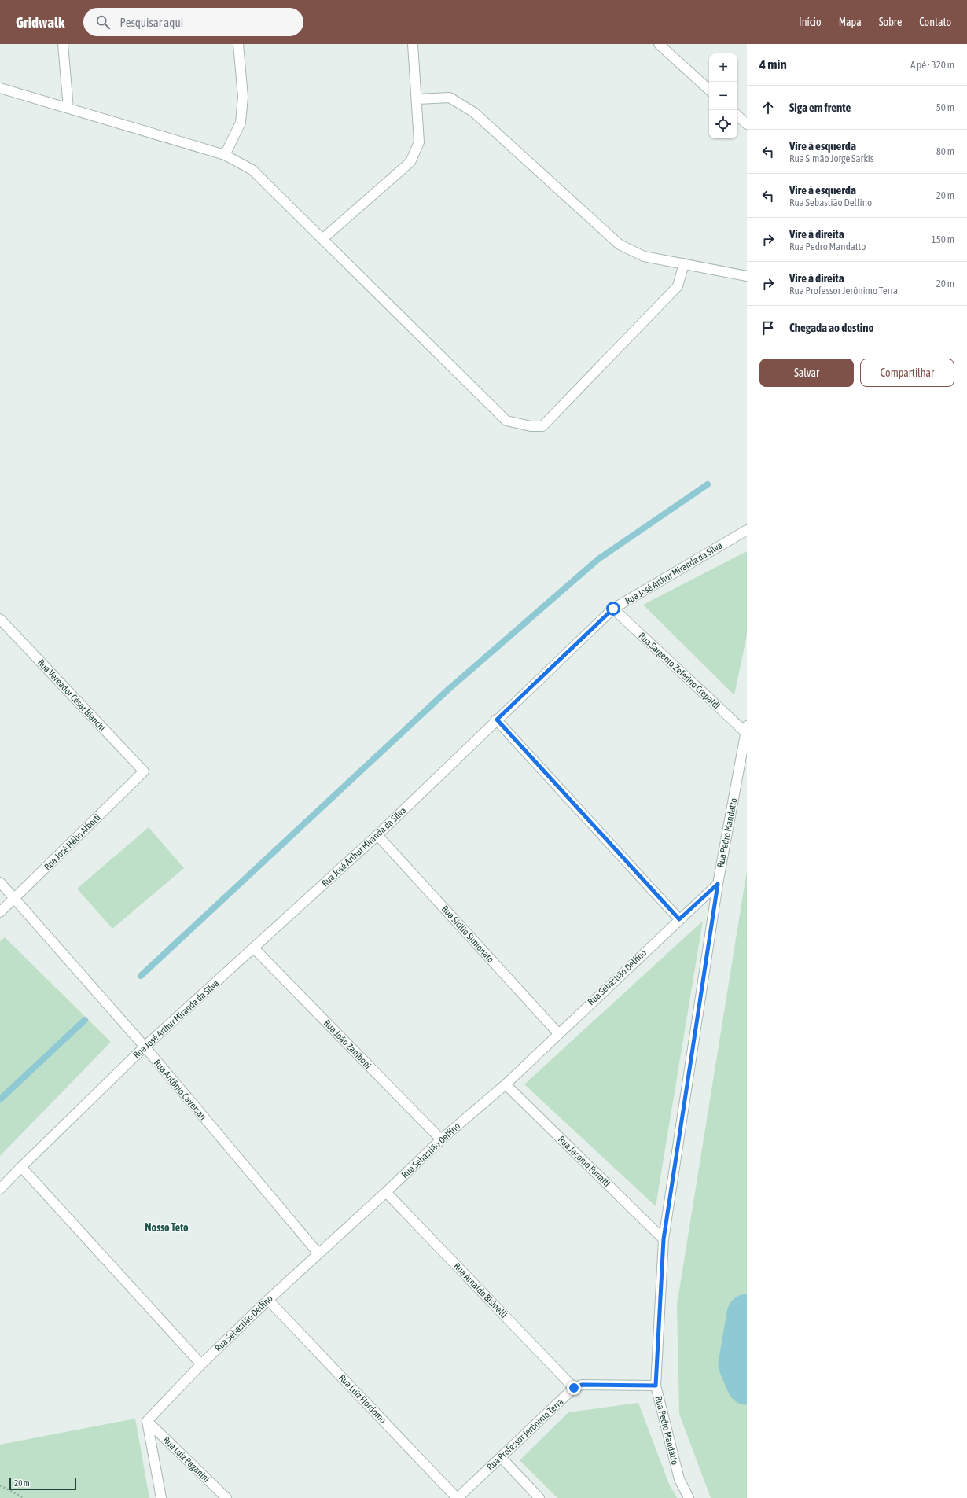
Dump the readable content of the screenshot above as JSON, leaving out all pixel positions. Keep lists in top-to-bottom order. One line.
{"streets":{"street":["Rua José Arthur Miranda da Silva","Rua Sargento Zeferino Crepaldi","Rua Vereador César Bianchi","Rua Pedro Mandatto","Rua José Hélio Alberti","Rua Sicilio Simionato","Rua Sebastião Delfino","Rua João Zaniboni","Rua Antônio Caversan","Rua Jacomo Furiatti","Rua Arnaldo Bisinelli","Rua Luiz Fiordomo","Rua Professor Jerônimo Terra","Rua Luiz Paganini"]},"crossings":[["Rua José Arthur Miranda da Silva","Rua Sargento Zeferino Crepaldi"],["Rua José Arthur Miranda da Silva","Rua Sicilio Simionato"],["Rua José Arthur Miranda da Silva","Rua João Zaniboni"],["Rua José Arthur Miranda da Silva","Rua Antônio Caversan"],["Rua Sargento Zeferino Crepaldi","Rua Pedro Mandatto"],["Rua Vereador César Bianchi","Rua José Hélio Alberti"],["Rua Pedro Mandatto","Rua Sebastião Delfino"],["Rua Pedro Mandatto","Rua Jacomo Furiatti"],["Rua José Hélio Alberti","Rua Antônio Caversan"],["Rua Sicilio Simionato","Rua Sebastião Delfino"],["Rua Sebastião Delfino","Rua João Zaniboni"],["Rua Sebastião Delfino","Rua Antônio Caversan"],["Rua Sebastião Delfino","Rua Jacomo Furiatti"],["Rua Sebastião Delfino","Rua Arnaldo Bisinelli"],["Rua Sebastião Delfino","Rua Luiz Fiordomo"],["Rua Sebastião Delfino","Rua Luiz Paganini"],["Rua Arnaldo Bisinelli","Rua Professor Jerônimo Terra"],["Rua Luiz Fiordomo","Rua Professor Jerônimo Terra"]],"districts":["Nosso Teto"],"scale_bar":"20 m","page":{"header":"Gridwalk","search":"Pesquisar aqui","nav":["Início","Mapa","Sobre","Contato"],"heading":["4 min","A pé · 320 m"],"map_buttons":["+","−"],"list":[["Siga em frente","50 m"],["Vire à esquerda","Rua Simão Jorge Sarkis","80 m"],["Vire à esquerda","Rua Sebastião Delfino","20 m"],["Vire à direita","Rua Pedro Mandatto","150 m"],["Vire à direita","Rua Professor Jerônimo Terra","20 m"],"Chegada ao destino"],"buttons":["Salvar","Compartilhar"],"scale":"20 m"}}
